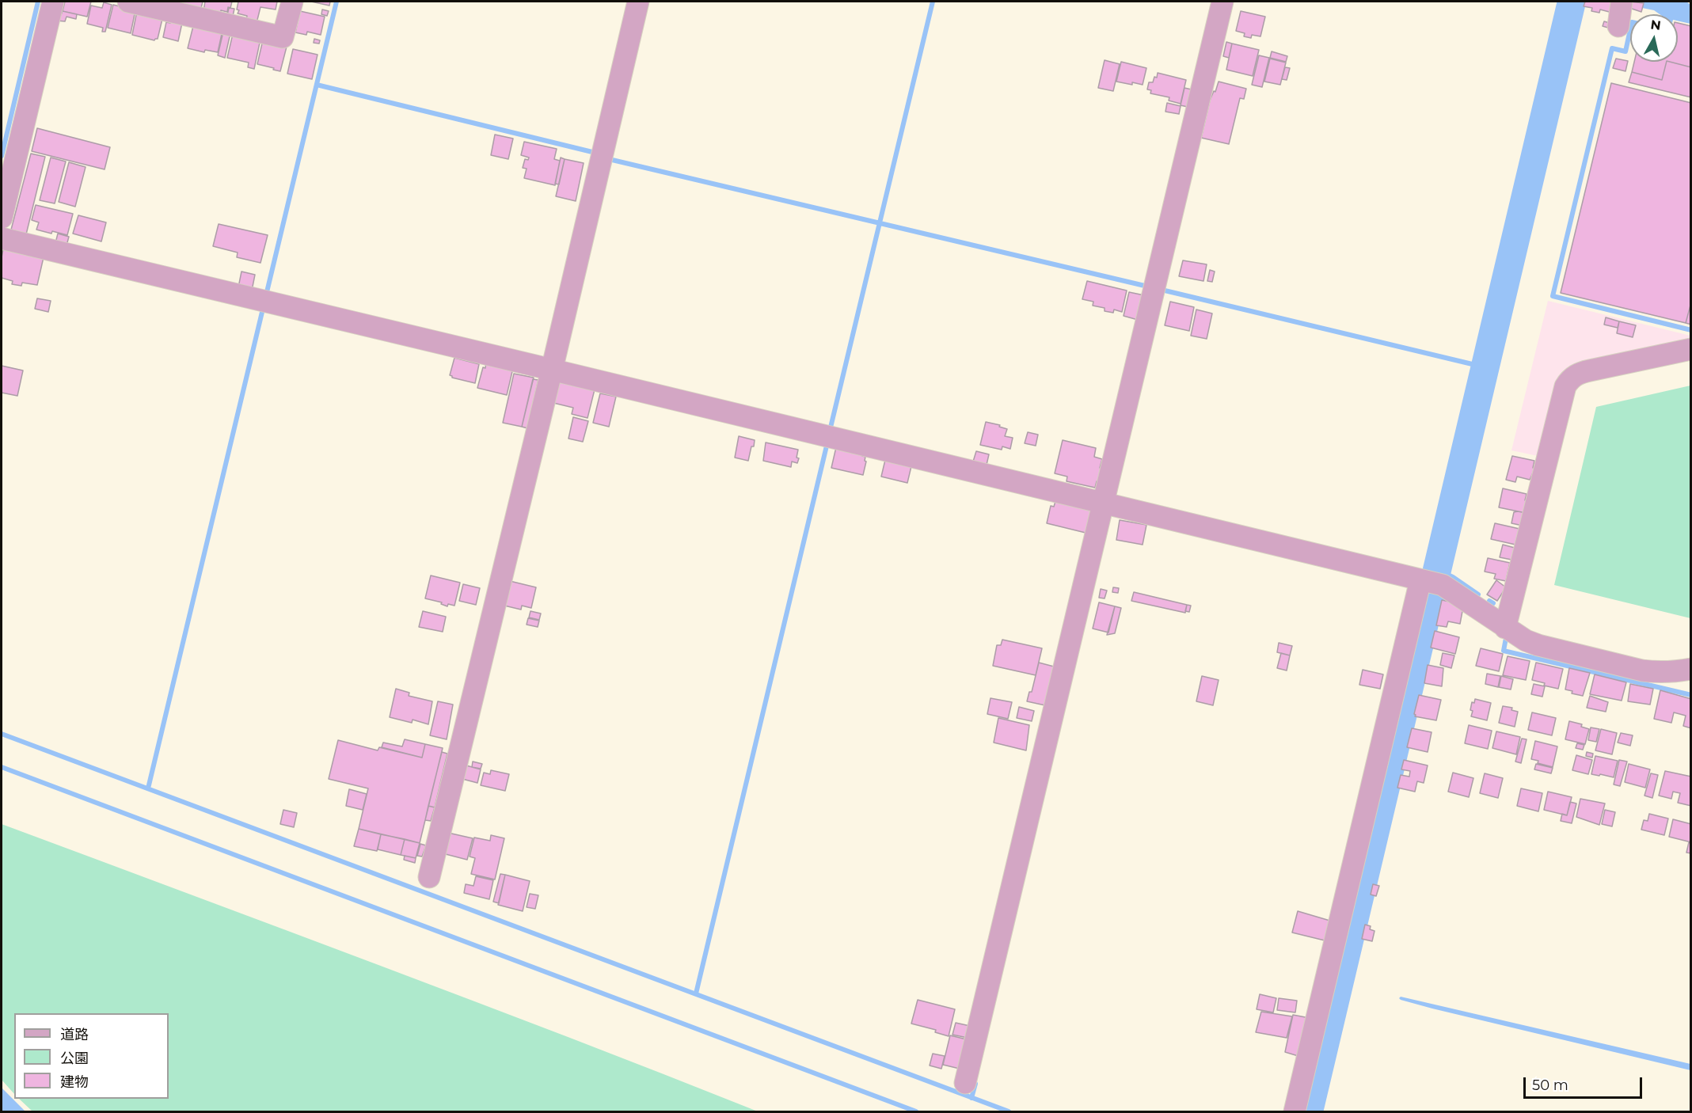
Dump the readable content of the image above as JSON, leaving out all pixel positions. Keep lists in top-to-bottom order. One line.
{"legend":["道路","公園","建物"],"scale_bar":"50 m","north":"top"}
